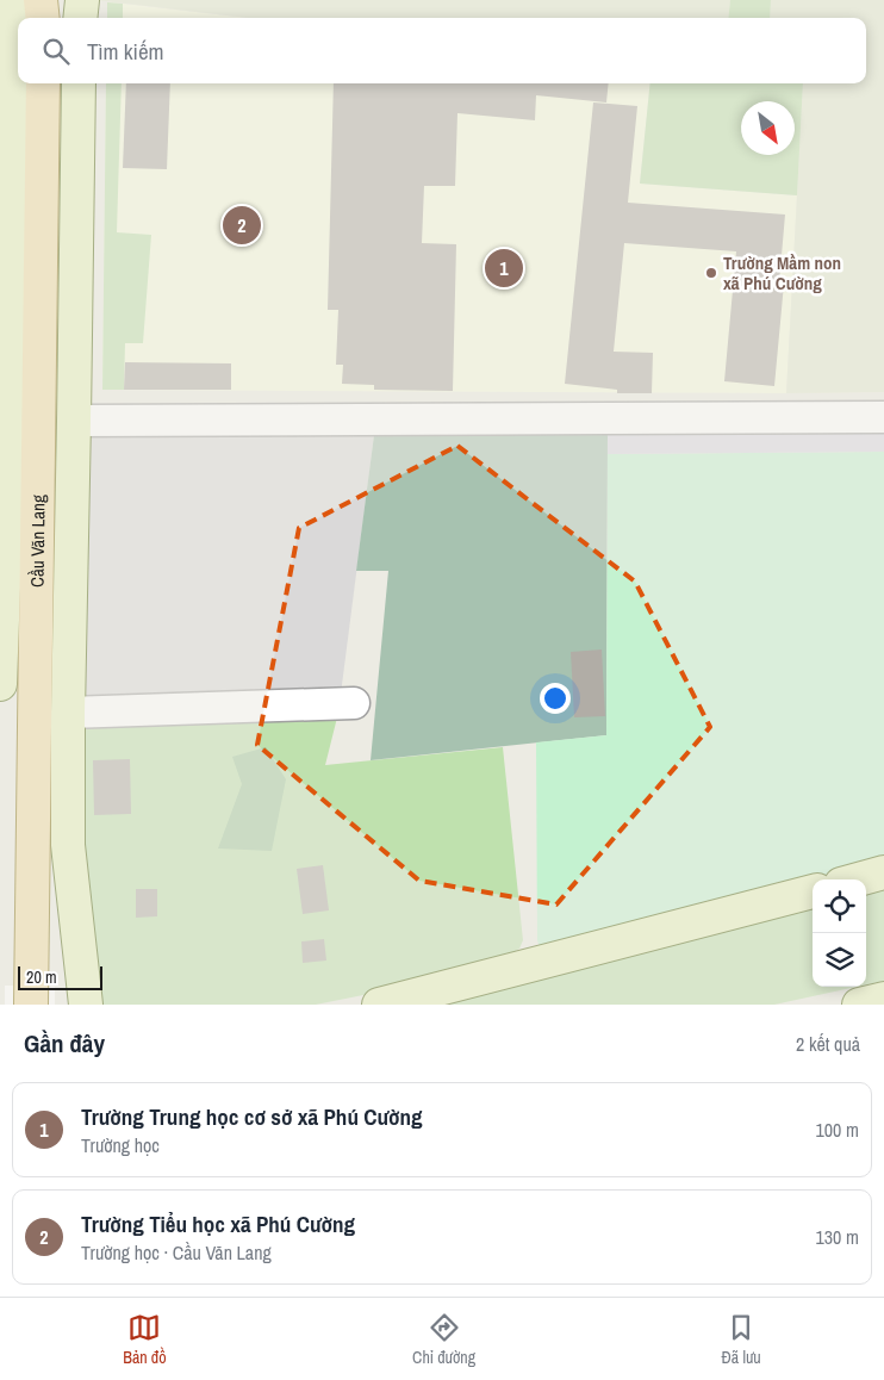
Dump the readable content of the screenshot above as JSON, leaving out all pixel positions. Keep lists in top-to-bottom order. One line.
{"streets":{"main road":["Cầu Văn Lang"]},"places":["Trường Mầm non xã Phú Cường"],"scale_bar":"20 m","north":"bottom right","page":{"search":"Tìm kiếm","pins":["2","1"],"scale":"20 m","heading":["Gần đây","2 kết quả"],"list":[{"mark":"1","name":"Trường Trung học cơ sở xã Phú Cường","note":"Trường học","value":"100 m"},{"mark":"2","name":"Trường Tiểu học xã Phú Cường","note":"Trường học · Cầu Văn Lang","value":"130 m"}],"nav":["Bản đồ","Chỉ đường","Đã lưu"]}}
